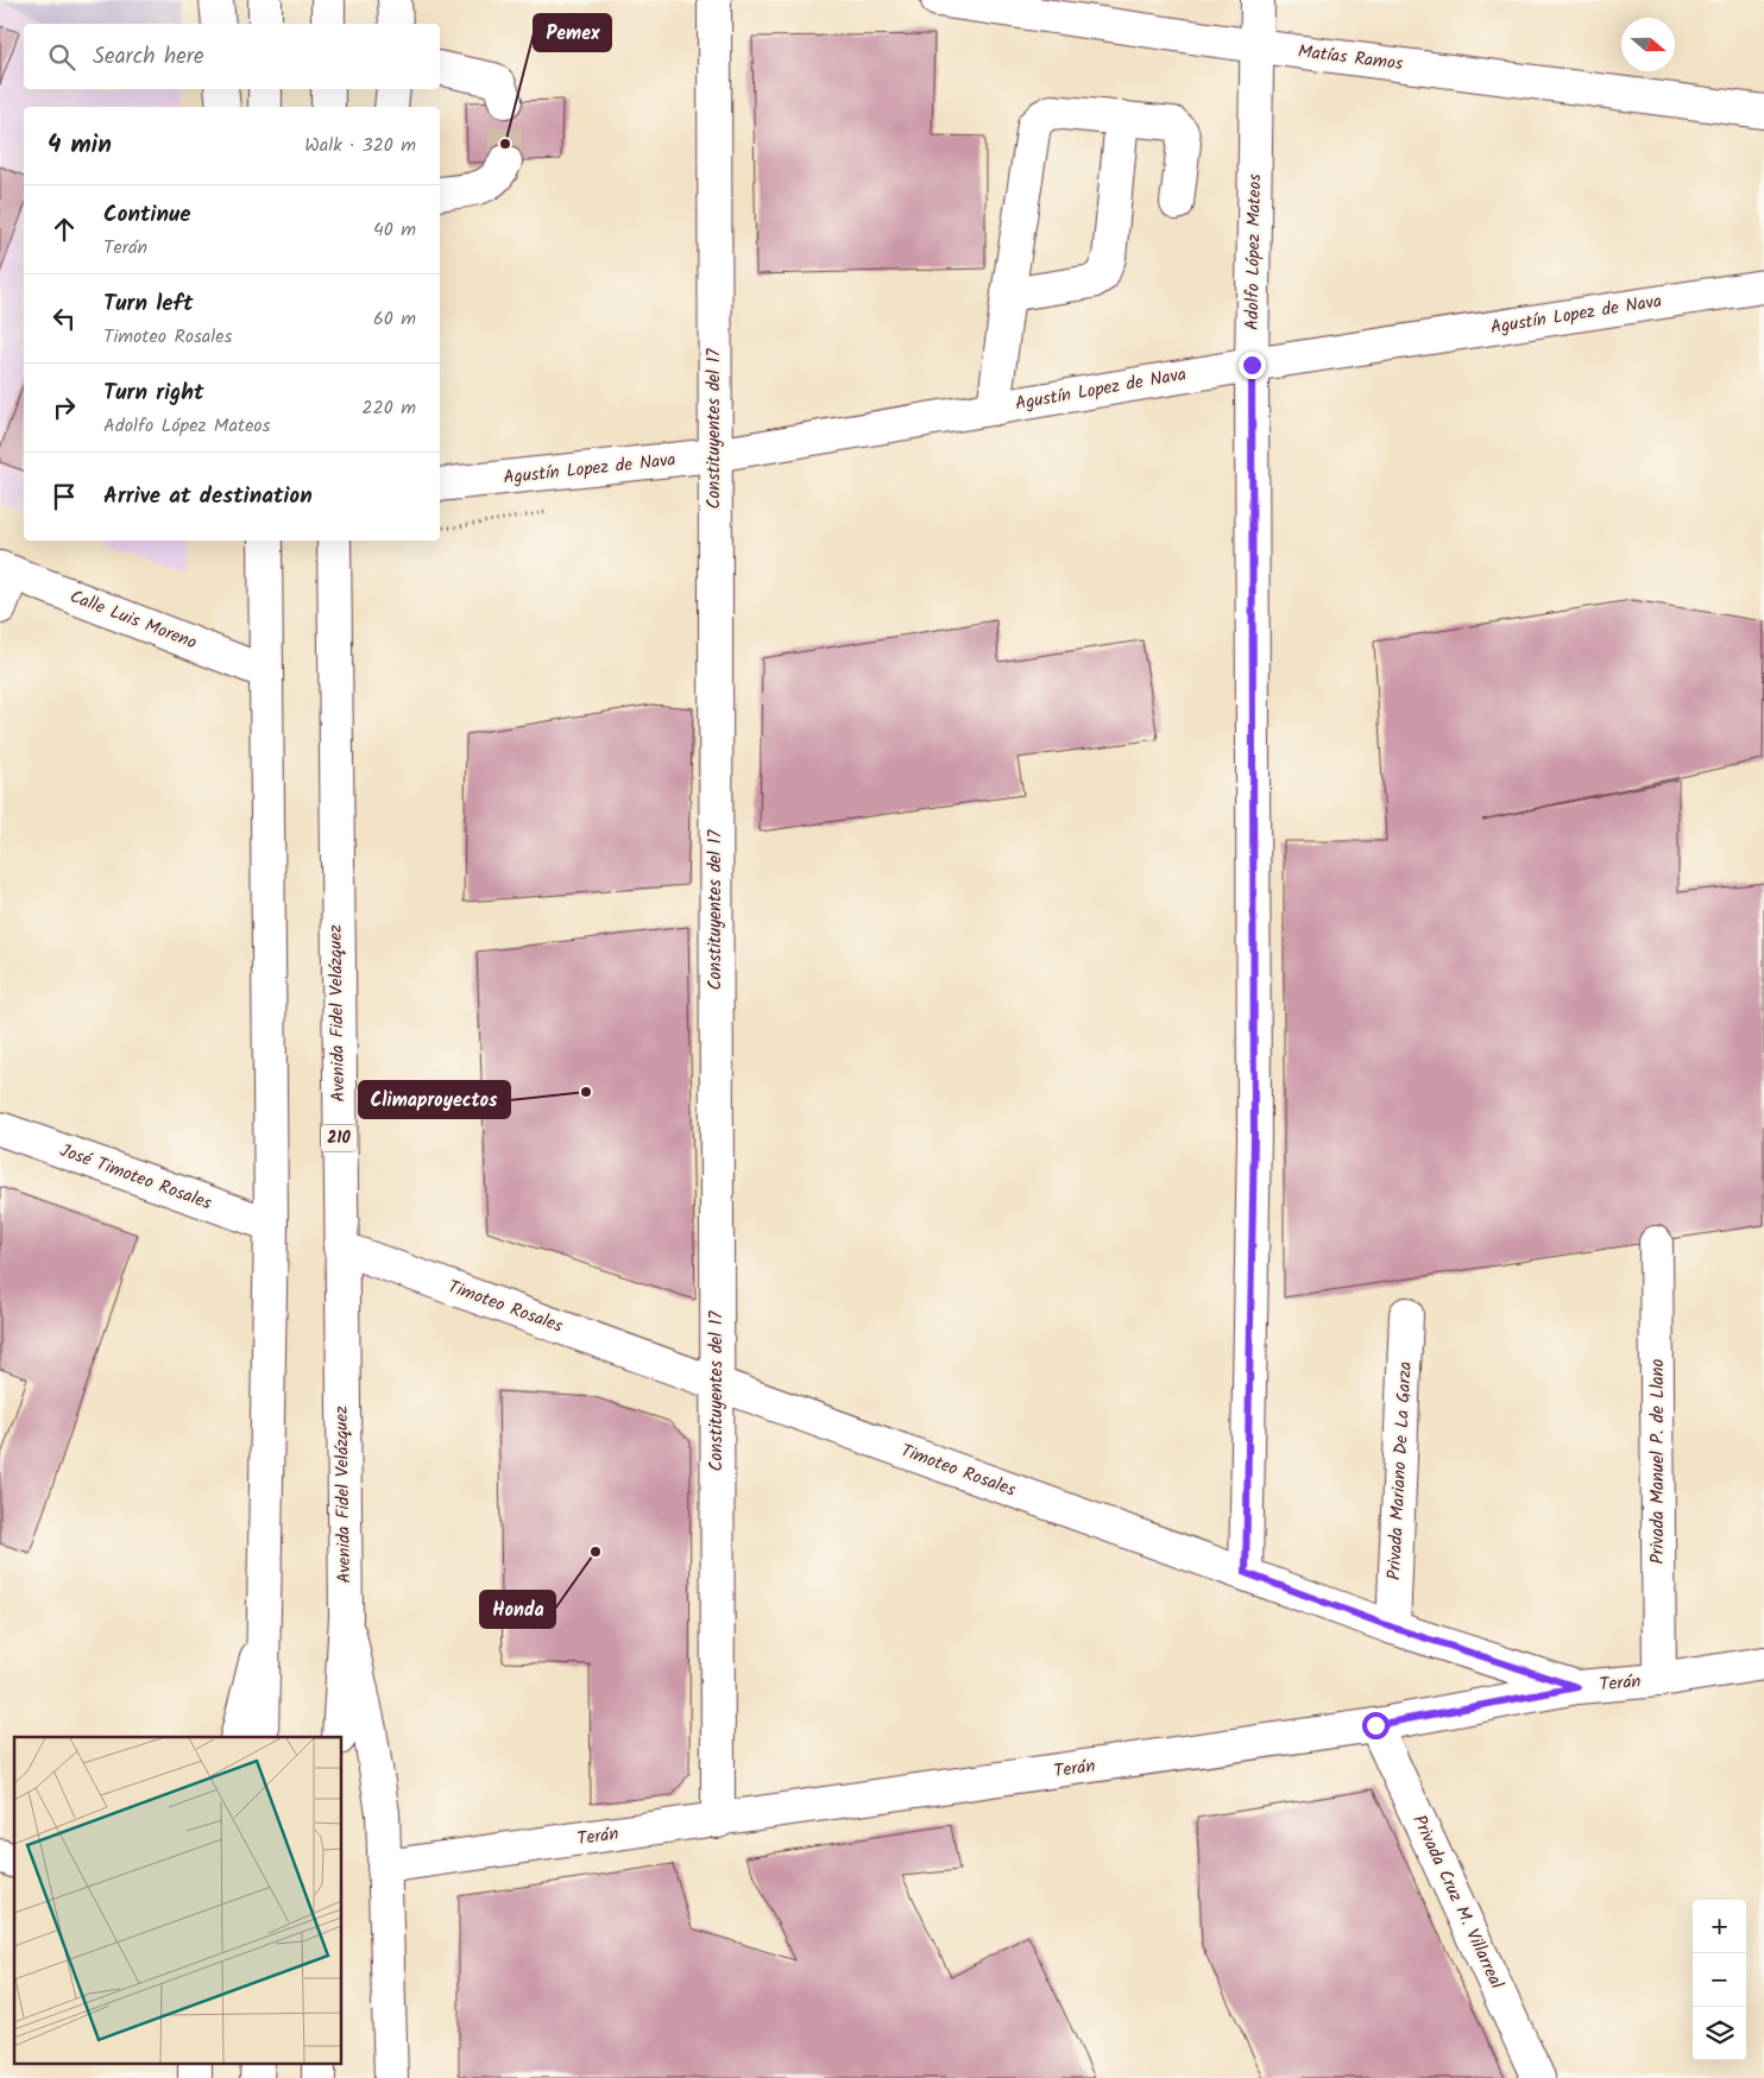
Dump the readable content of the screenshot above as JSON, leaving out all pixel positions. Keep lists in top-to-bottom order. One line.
{"streets":{"main road":["Matías Ramos","Adolfo López Mateos","Agustín Lopez de Nava","Constituyentes del 17","Calle Luis Moreno","Avenida Fidel Velázquez","210","José Timoteo Rosales","Timoteo Rosales","Privada Manuel P. de Llano","Privada Mariano De La Garza","Terán","Privada Cruz M. Villarreal"]},"crossings":[["Matías Ramos","Adolfo López Mateos"],["Adolfo López Mateos","Agustín Lopez de Nava"],["Adolfo López Mateos","Timoteo Rosales"],["Agustín Lopez de Nava","Constituyentes del 17"],["Constituyentes del 17","Timoteo Rosales"],["Constituyentes del 17","Terán"],["Avenida Fidel Velázquez","Timoteo Rosales"],["Timoteo Rosales","Privada Mariano De La Garza"],["Timoteo Rosales","Terán"],["Privada Manuel P. de Llano","Terán"],["Terán","Privada Cruz M. Villarreal"]],"places":["Pemex","Climaproyectos","Honda"],"north":"right","page":{"search":"Search here","heading":["4 min","Walk · 320 m"],"list":[["Continue","Terán","40 m"],["Turn left","Timoteo Rosales","60 m"],["Turn right","Adolfo López Mateos","220 m"],"Arrive at destination"],"map_buttons":["+","−"]}}
